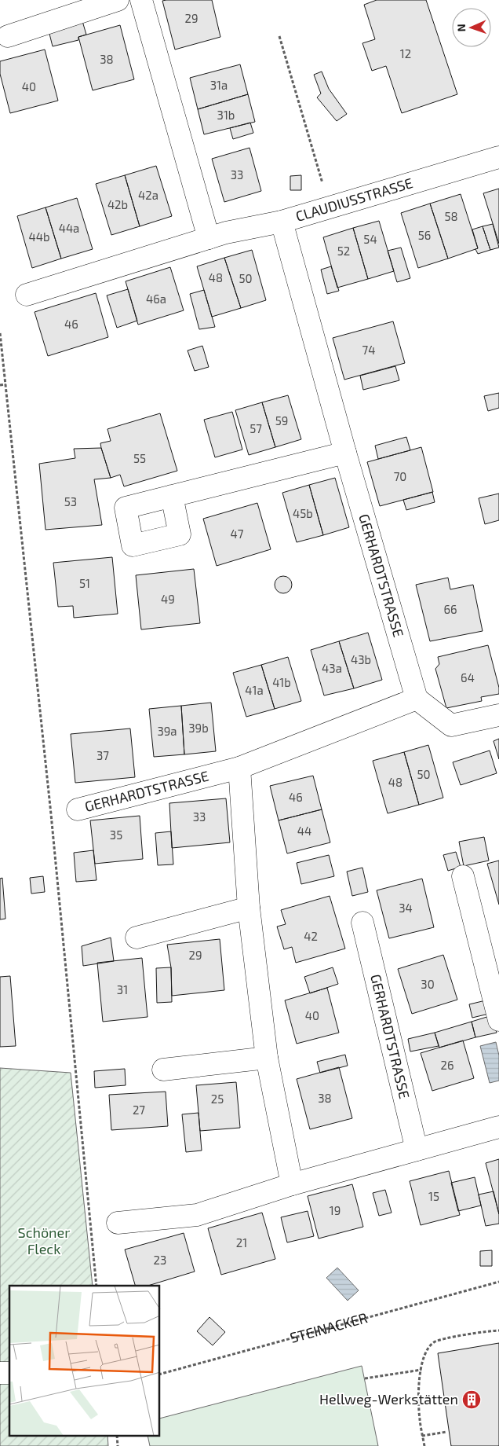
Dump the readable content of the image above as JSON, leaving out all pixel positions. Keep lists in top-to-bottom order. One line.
{"streets":{"street":["CLAUDIUSSTRASSE","GERHARDTSTRASSE"],"path":["STEINACKER"]},"crossings":[["CLAUDIUSSTRASSE","GERHARDTSTRASSE"]],"parks":["Schöner Fleck"],"places":{"building":["Hellweg-Werkstätten"]},"house_numbers":["29","12","38","31a","40","31b","33","42a","42b","58","44a","56","44b","54","52","48","50","46a","46","74","59","57","55","70","53","45b","47","51","49","66","43b","43a","64","41b","41a","39b","39a","37","50","48","46","33","44","35","34","42","29","30","31","40","26","38","25","27","15","19","21","23"],"north":"left"}
